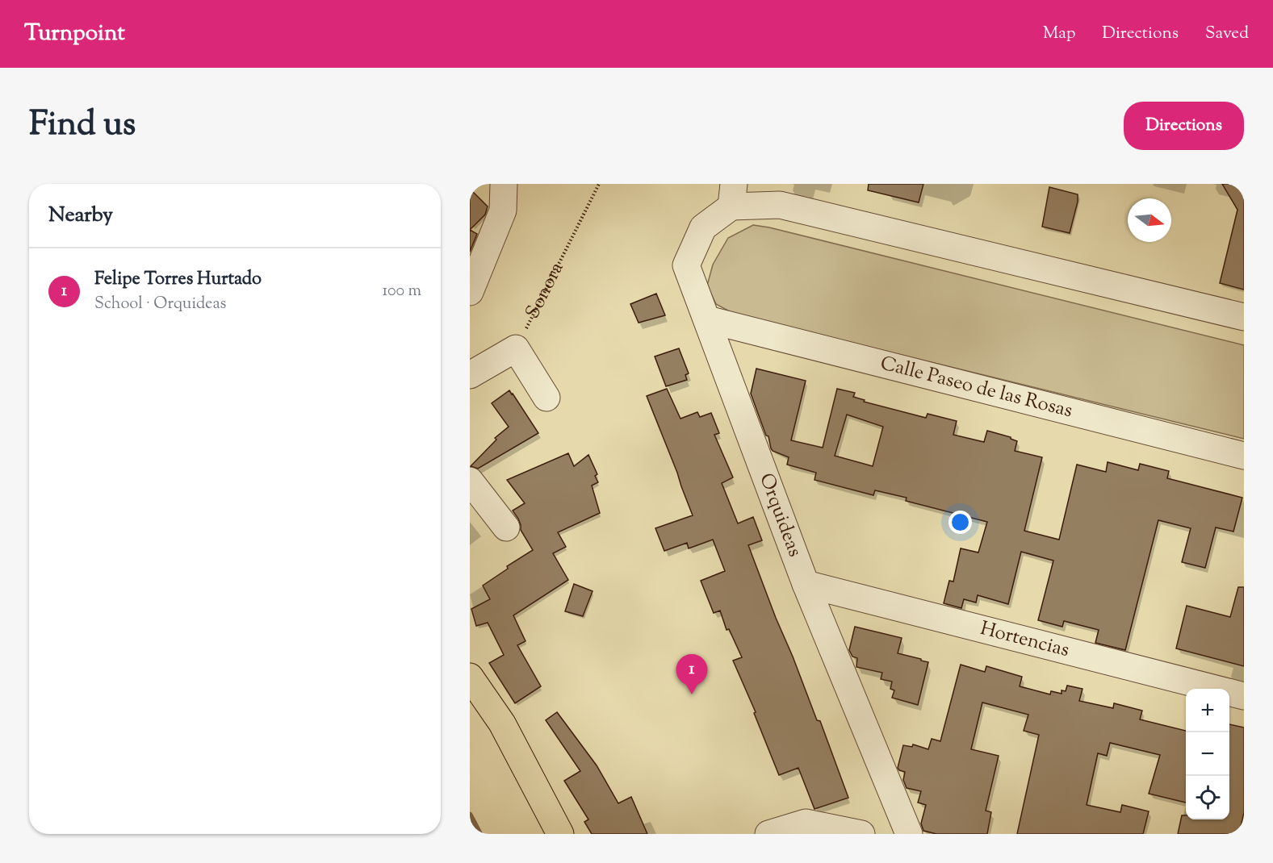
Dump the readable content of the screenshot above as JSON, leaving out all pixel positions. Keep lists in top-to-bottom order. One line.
{"streets":{"street":["Calle Paseo de las Rosas","Orquideas","Hortencias"],"path":["Sonora"]},"crossings":[["Calle Paseo de las Rosas","Orquideas"],["Orquideas","Hortencias"]],"north":"right","page":{"header":"Turnpoint","nav":["Map","Directions","Saved"],"title":"Find us","buttons":"Directions","heading":"Nearby","list":[{"mark":"1","name":"Felipe Torres Hurtado","note":"School · Orquideas","value":"100 m"}],"pins":"1","map_buttons":["+","−"]}}
